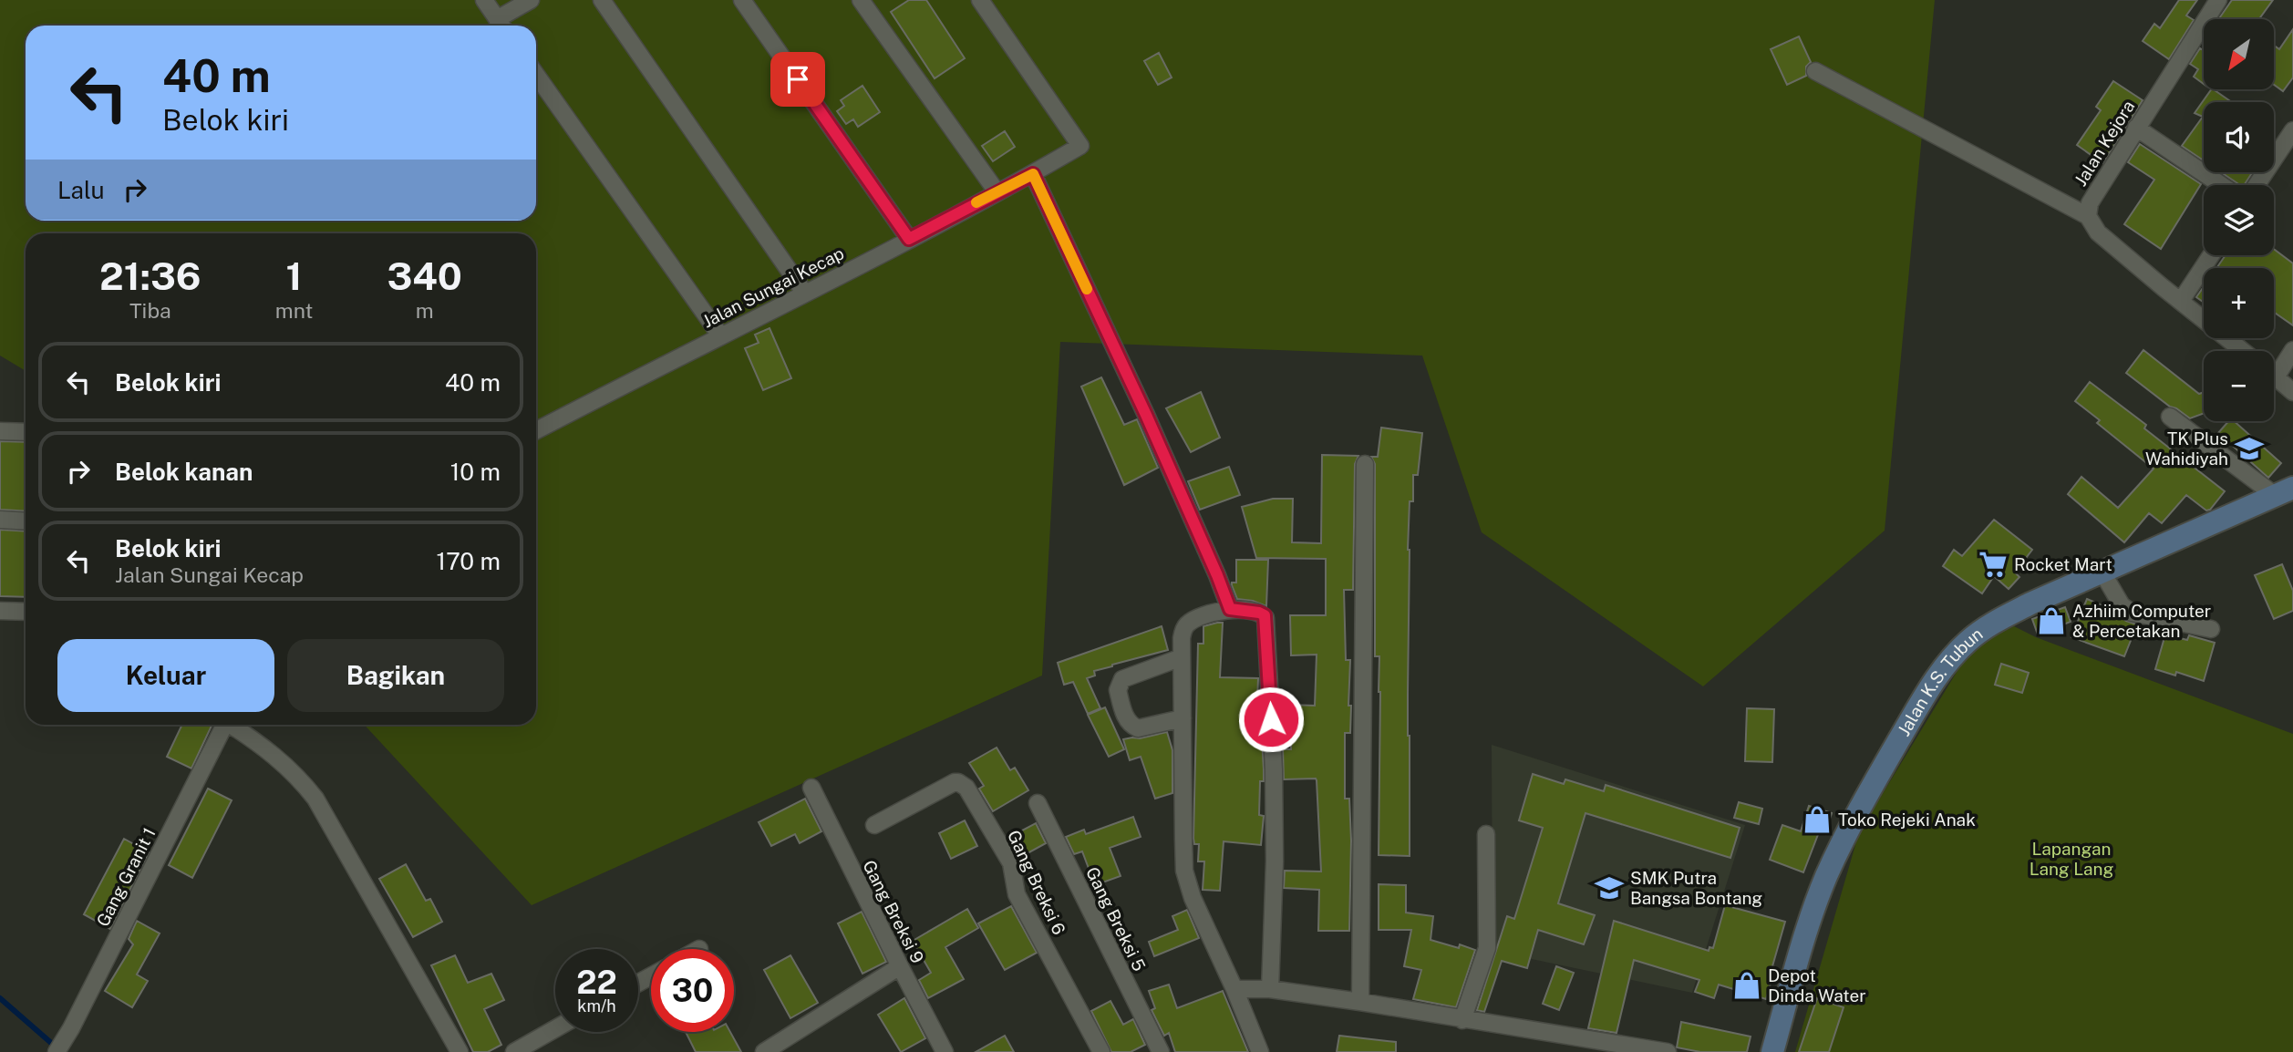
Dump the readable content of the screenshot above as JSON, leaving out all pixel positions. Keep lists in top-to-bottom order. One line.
{"streets":{"street":["Jalan Kejora","Jalan Sungai Kecap","Jalan K.S. Tubun","Gang Granit 1","Gang Breksi 6","Gang Breksi 9","Gang Breksi 5"]},"parks":["Lapangan Lang Lang"],"places":{"school or university":["TK Plus Wahidiyah","SMK Putra Bangsa Bontang"],"supermarket":["Rocket Mart"],"shop":["Azhiim Computer & Percetakan","Toko Rejeki Anak","Depot Dinda Water"]},"north":"bottom left","page":{"map_buttons":["+","−"],"turn":["40 m","Belok kiri"],"then":"Lalu","eta":["21:36","Tiba","1","mnt","340","m"],"list":[{"name":"Belok kiri","value":"40 m"},{"name":"Belok kanan","value":"10 m"},{"name":"Belok kiri","note":"Jalan Sungai Kecap","value":"170 m"}],"buttons":["Keluar","Bagikan"],"speed":"22 km/h","limit":"30"}}
